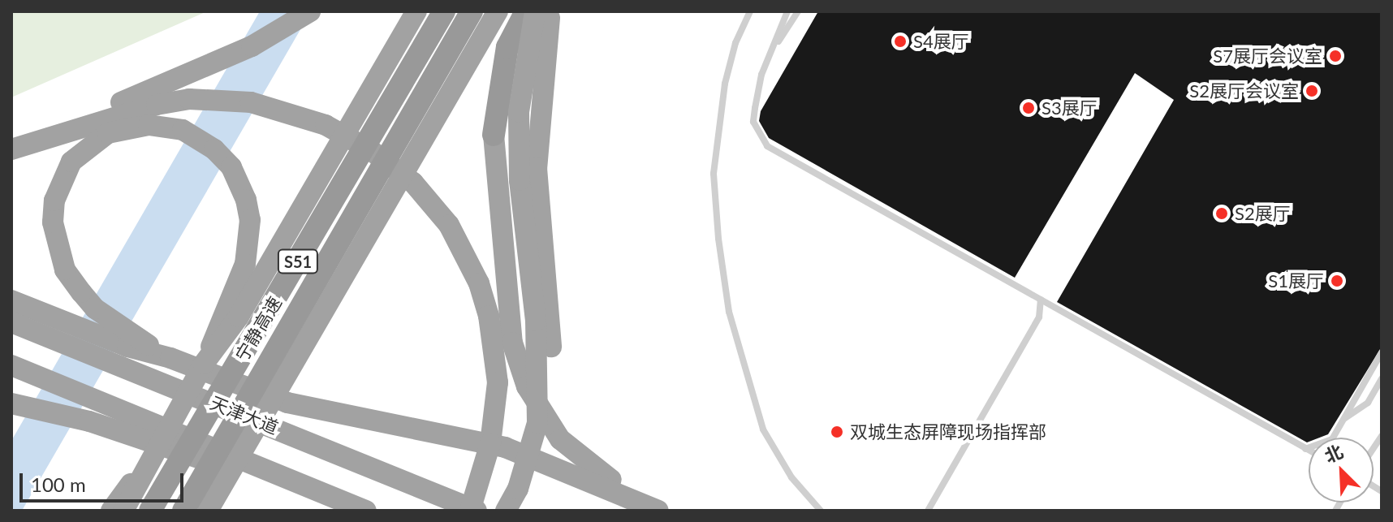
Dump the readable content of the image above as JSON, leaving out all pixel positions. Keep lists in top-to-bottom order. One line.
{"streets":{"highway":["S51","宁静高速","天津大道"]},"places":["S4展厅","S7展厅会议室","S2展厅会议室","S3展厅","S2展厅","S1展厅","双城生态屏障现场指挥部"],"scale_bar":"100 m","north":"top left"}
